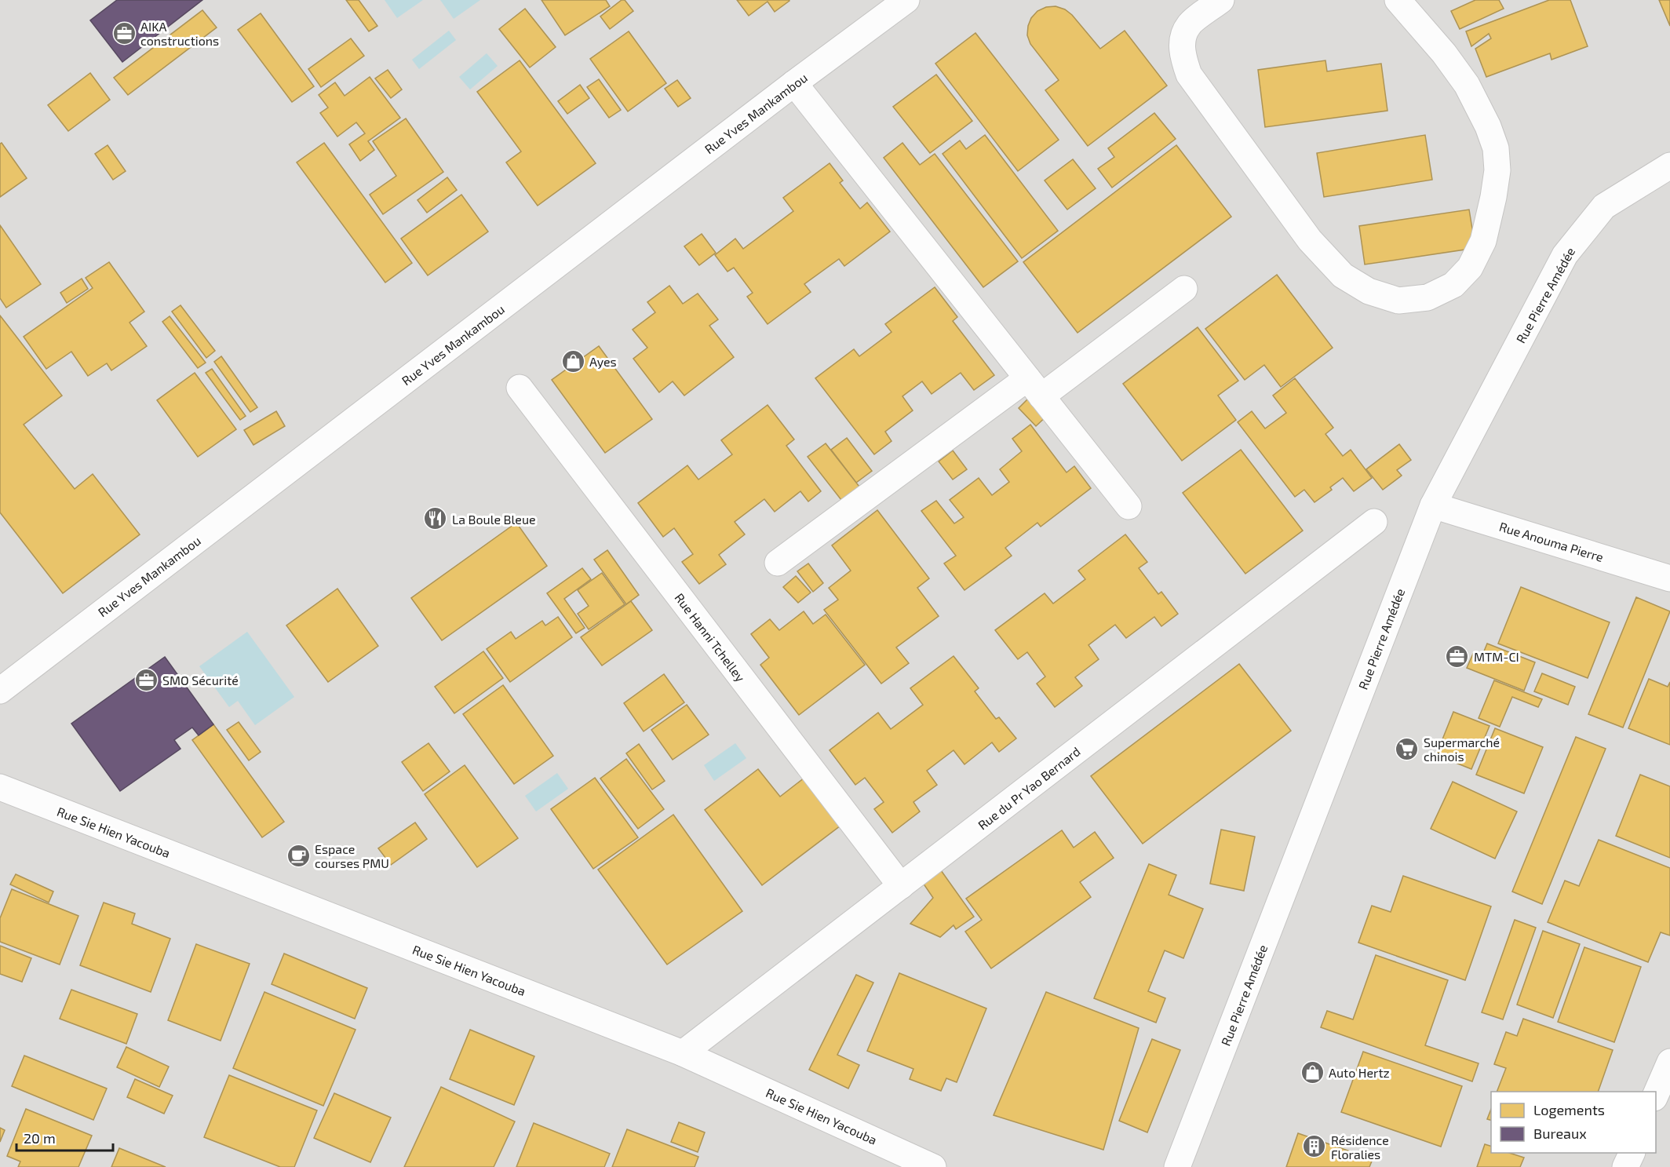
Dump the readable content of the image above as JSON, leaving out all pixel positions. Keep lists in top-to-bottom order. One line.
{"streets":{"street":["Rue Yves Mankambou","Rue Pierre Amédée","Rue Anouma Pierre","Rue Hanni Tchelley","Rue du Pr Yao Bernard","Rue Sie Hien Yacouba"]},"crossings":[["Rue Pierre Amédée","Rue Anouma Pierre"],["Rue Hanni Tchelley","Rue du Pr Yao Bernard"],["Rue du Pr Yao Bernard","Rue Sie Hien Yacouba"]],"places":{"office":["AIKA constructions","MTM-CI","SMO Sécurité"],"shop":["Ayes","Auto Hertz"],"restaurant":["La Boule Bleue"],"supermarket":["Supermarché chinois"],"cafe":["Espace courses PMU"],"building":["Résidence Floralies"]},"legend":["Logements","Bureaux"],"scale_bar":"20 m"}
